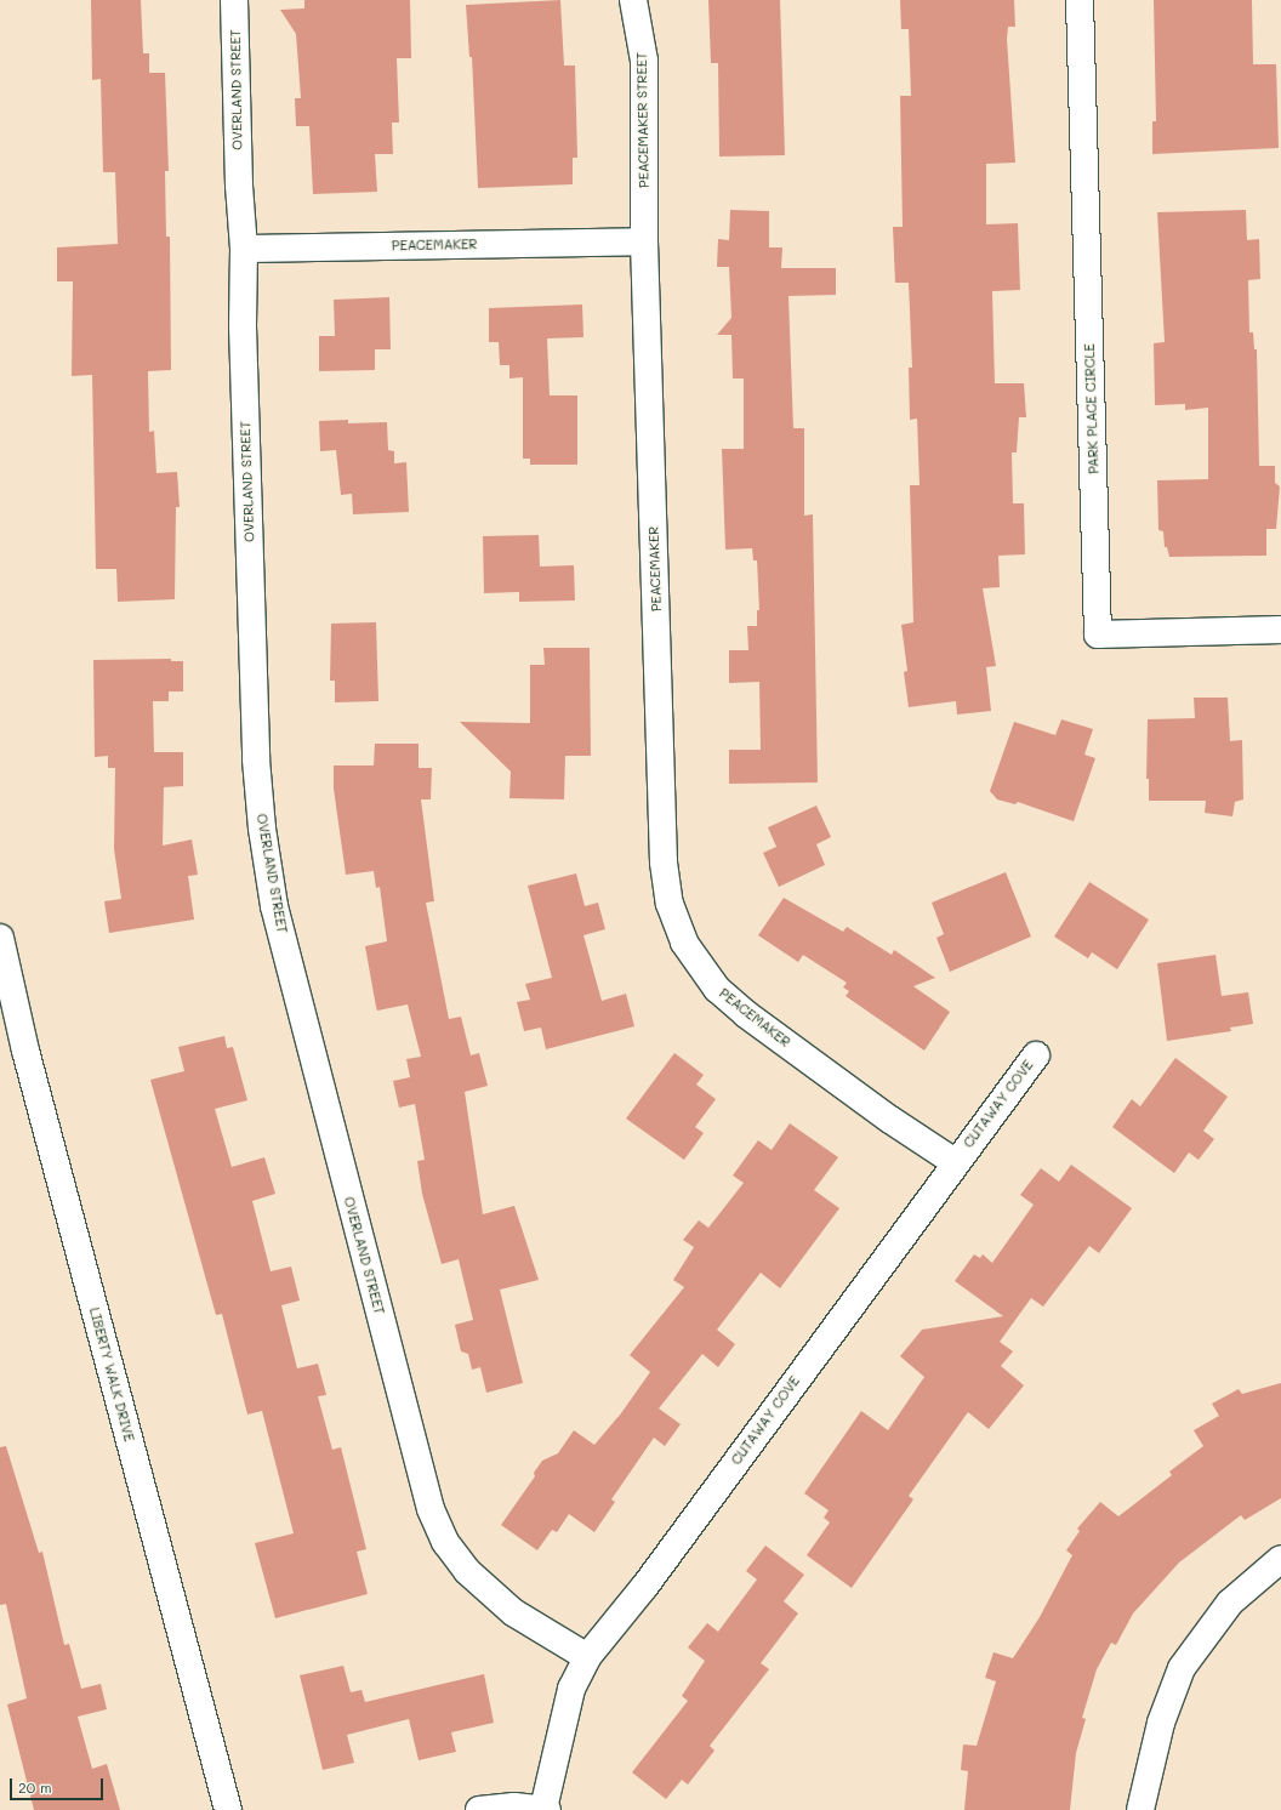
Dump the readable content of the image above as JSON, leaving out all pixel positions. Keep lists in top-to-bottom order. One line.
{"streets":{"street":["OVERLAND STREET","PEACEMAKER STREET","PEACEMAKER","PARK PLACE CIRCLE","CUTAWAY COVE","LIBERTY WALK DRIVE"]},"crossings":[["OVERLAND STREET","PEACEMAKER"],["OVERLAND STREET","CUTAWAY COVE"],["PEACEMAKER STREET","PEACEMAKER"],["PEACEMAKER","CUTAWAY COVE"]],"scale_bar":"20 m"}
